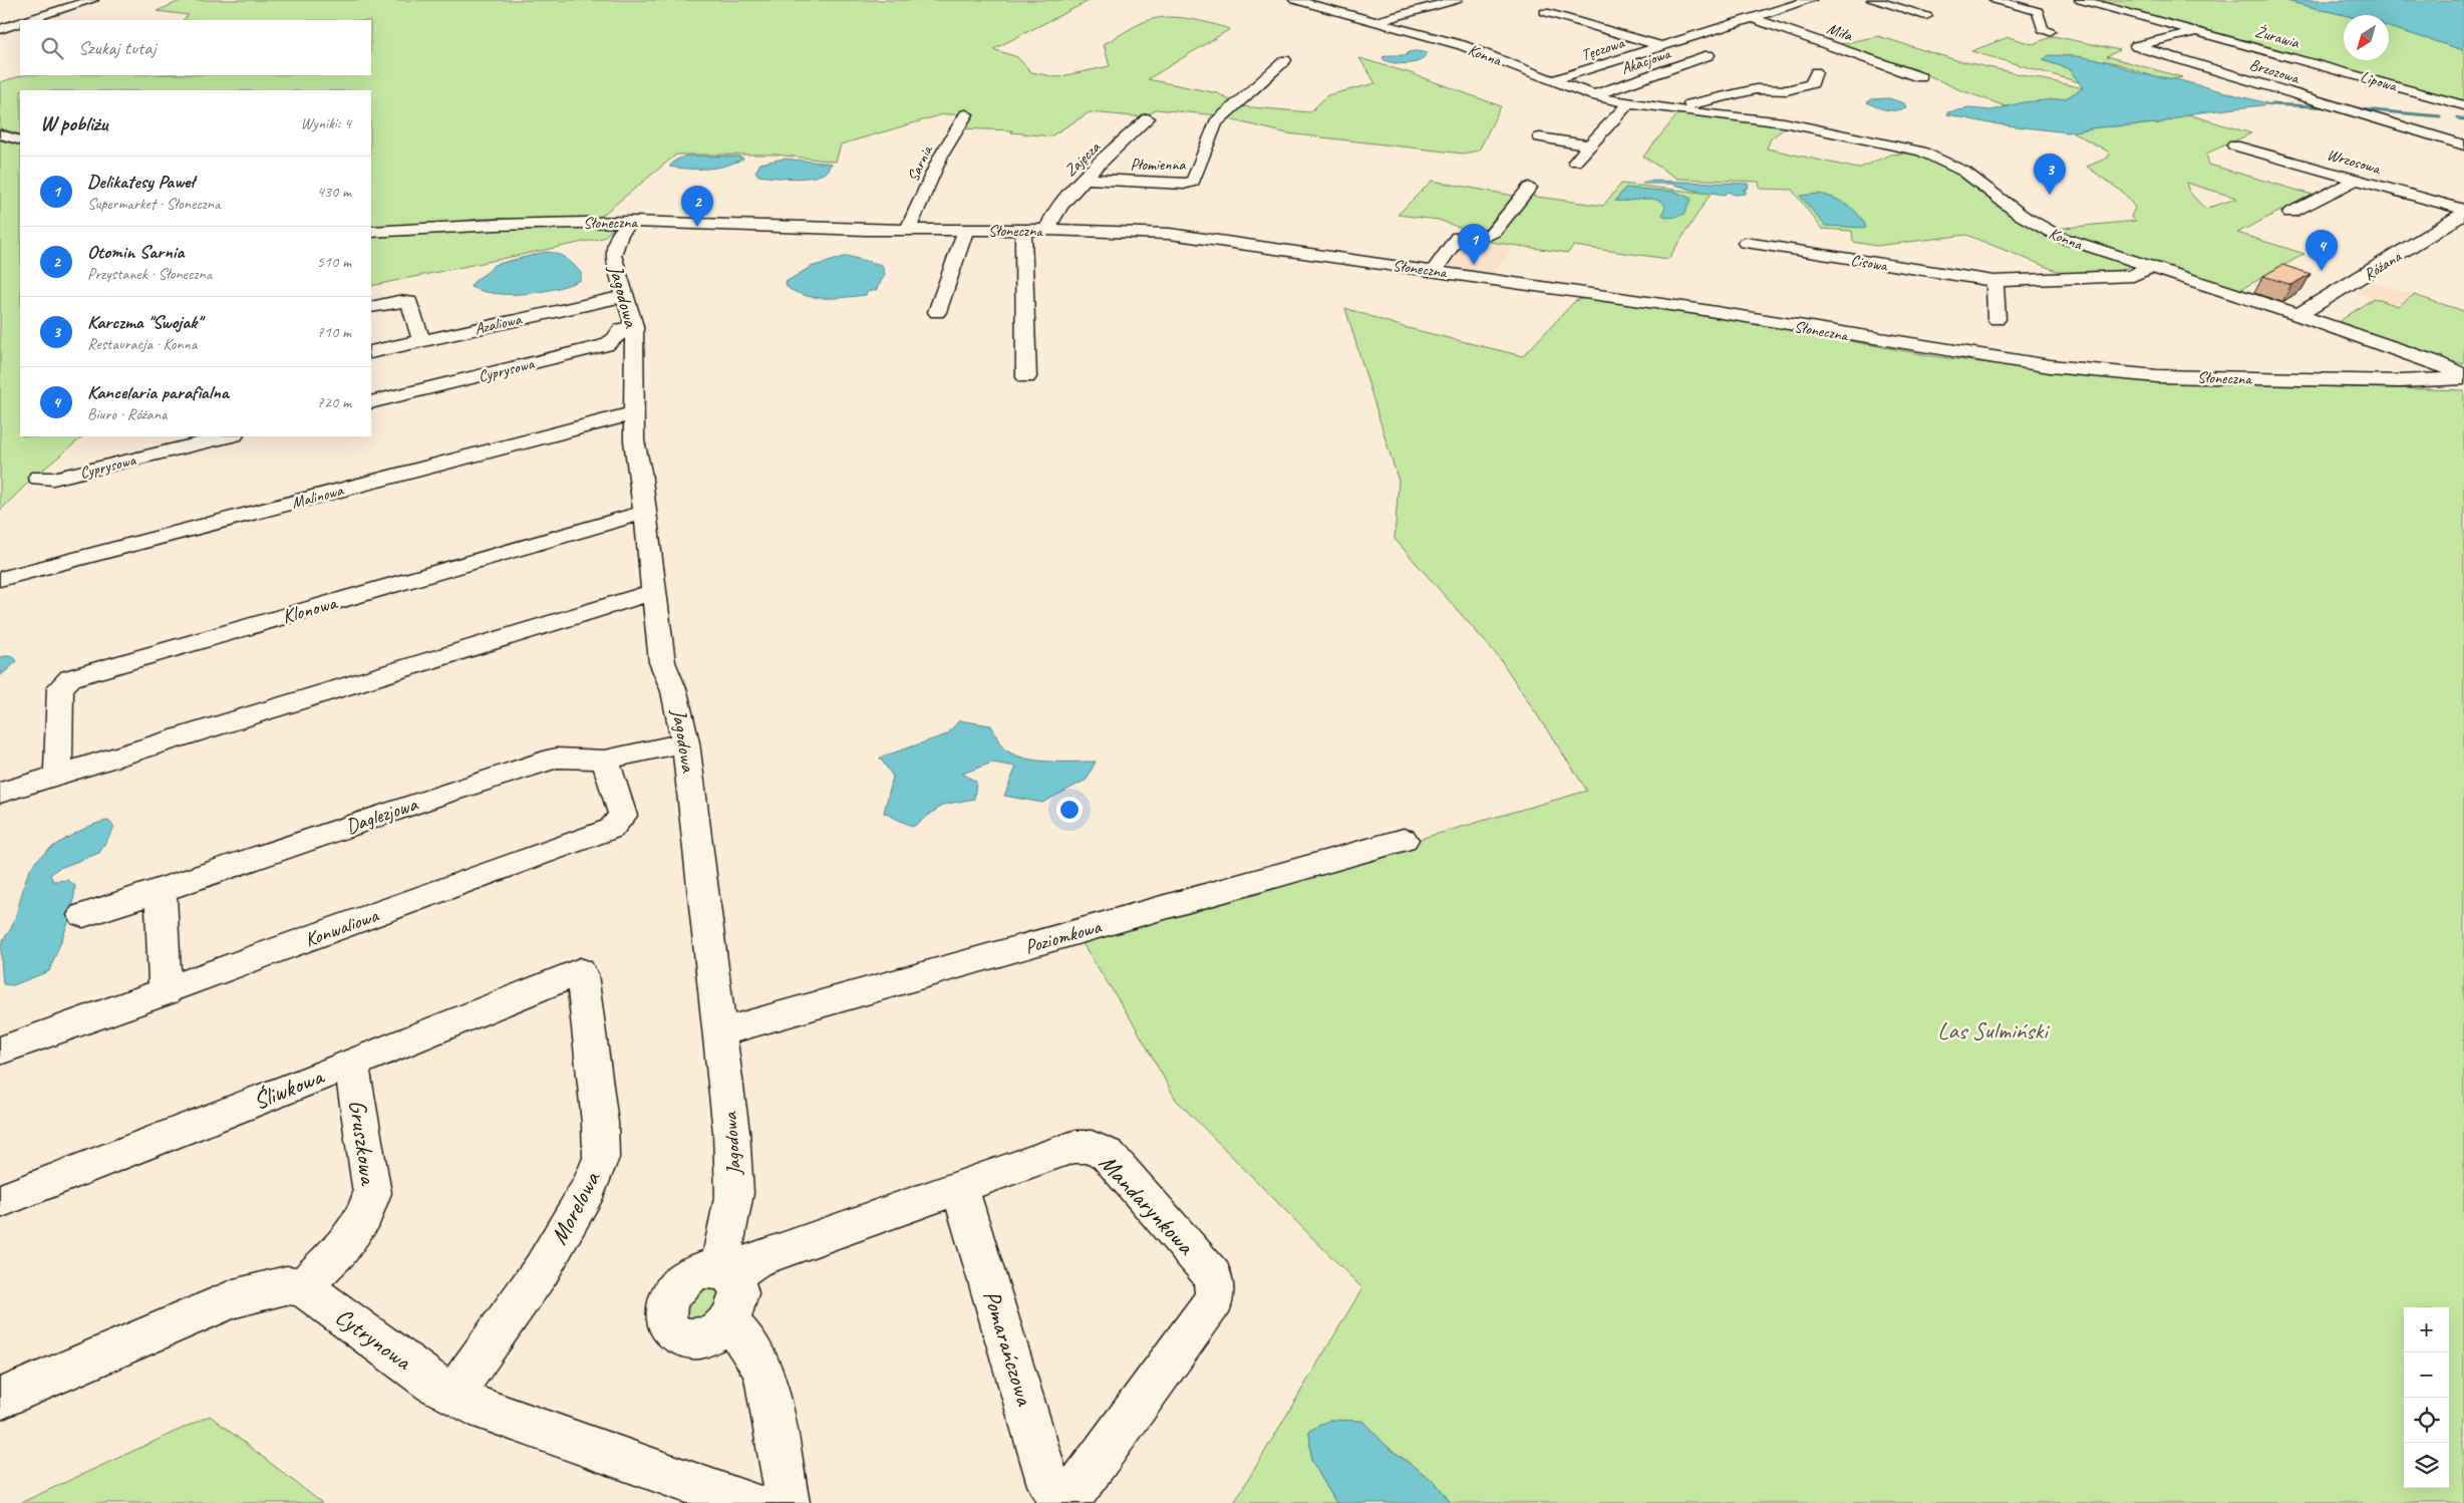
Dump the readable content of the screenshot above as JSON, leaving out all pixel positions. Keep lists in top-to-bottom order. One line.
{"streets":{"street":["Miła","Żurawia","Tęczowa","Konna","Akacjowa","Brzozowa","Zajęcza","Wrzosowa","Sarnia","Płomienna","Słoneczna","Cisowa","Różana","Jagodowa","Azaliowa","Cyprysowa","Malinowa","Klonowa","Daglezjowa","Konwaliowa","Poziomkowa","Śliwkowa","Gruszkowa","Mandarynkowa","Morelowa","Cytrynowa","Pomarańczowa"]},"crossings":[["Miła","Tęczowa"],["Żurawia","Brzozowa"],["Tęczowa","Konna"],["Konna","Akacjowa"],["Konna","Słoneczna"],["Konna","Cisowa"],["Konna","Różana"],["Zajęcza","Płomienna"],["Zajęcza","Słoneczna"],["Sarnia","Słoneczna"],["Słoneczna","Jagodowa"],["Jagodowa","Azaliowa"],["Jagodowa","Cyprysowa"],["Jagodowa","Malinowa"],["Jagodowa","Klonowa"],["Jagodowa","Daglezjowa"],["Jagodowa","Poziomkowa"],["Jagodowa","Mandarynkowa"],["Daglezjowa","Konwaliowa"],["Śliwkowa","Gruszkowa"],["Śliwkowa","Morelowa"],["Gruszkowa","Cytrynowa"],["Mandarynkowa","Pomarańczowa"],["Morelowa","Cytrynowa"]],"parks":["Las Sulmiński"],"north":"bottom left","page":{"search":"Szukaj tutaj","heading":["W pobliżu","Wyniki: 4"],"pins":["3","2","1","4"],"list":[{"mark":"1","name":"Delikatesy Paweł","note":"Supermarket · Słoneczna","value":"430 m"},{"mark":"2","name":"Otomin Sarnia","note":"Przystanek · Słoneczna","value":"510 m"},{"mark":"3","name":"Karczma \"Swojak\"","note":"Restauracja · Konna","value":"710 m"},{"mark":"4","name":"Kancelaria parafialna","note":"Biuro · Różana","value":"720 m"}],"map_buttons":["+","−"]}}
